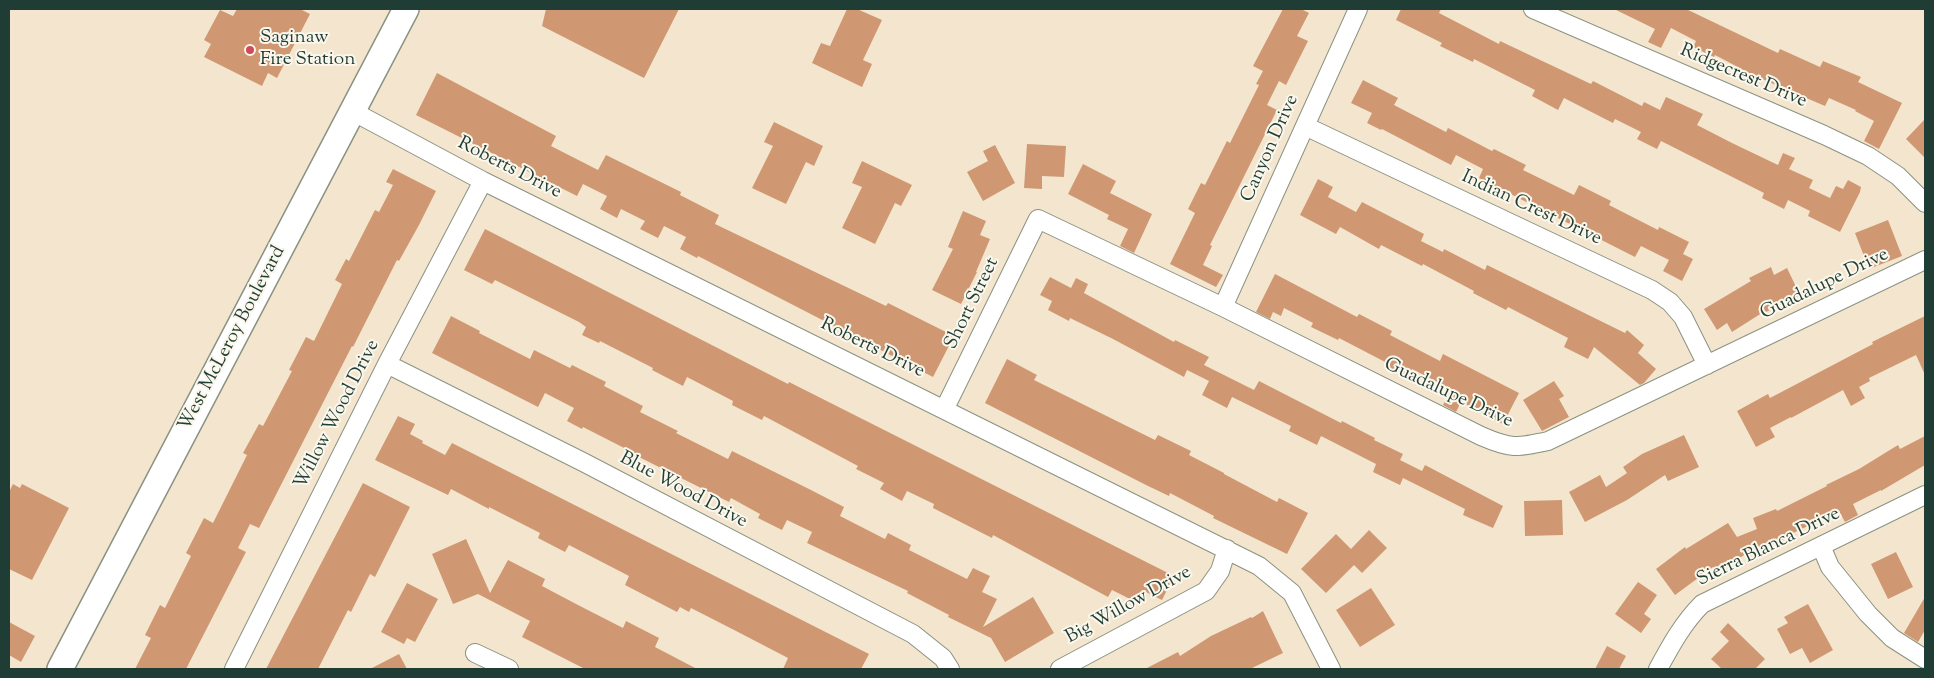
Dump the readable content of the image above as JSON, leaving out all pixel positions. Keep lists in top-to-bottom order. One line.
{"streets":{"main road":["West McLeroy Boulevard"],"street":["Ridgecrest Drive","Canyon Drive","Roberts Drive","Indian Crest Drive","Guadalupe Drive","Short Street","Willow Wood Drive","Blue Wood Drive","Sierra Blanca Drive","Big Willow Drive"]},"crossings":[["Canyon Drive","Indian Crest Drive"],["Canyon Drive","Guadalupe Drive"],["Roberts Drive","Short Street"],["Roberts Drive","West McLeroy Boulevard"],["Roberts Drive","Willow Wood Drive"],["Roberts Drive","Big Willow Drive"],["Indian Crest Drive","Guadalupe Drive"],["Guadalupe Drive","Short Street"],["Willow Wood Drive","Blue Wood Drive"]],"places":["Saginaw Fire Station"]}
